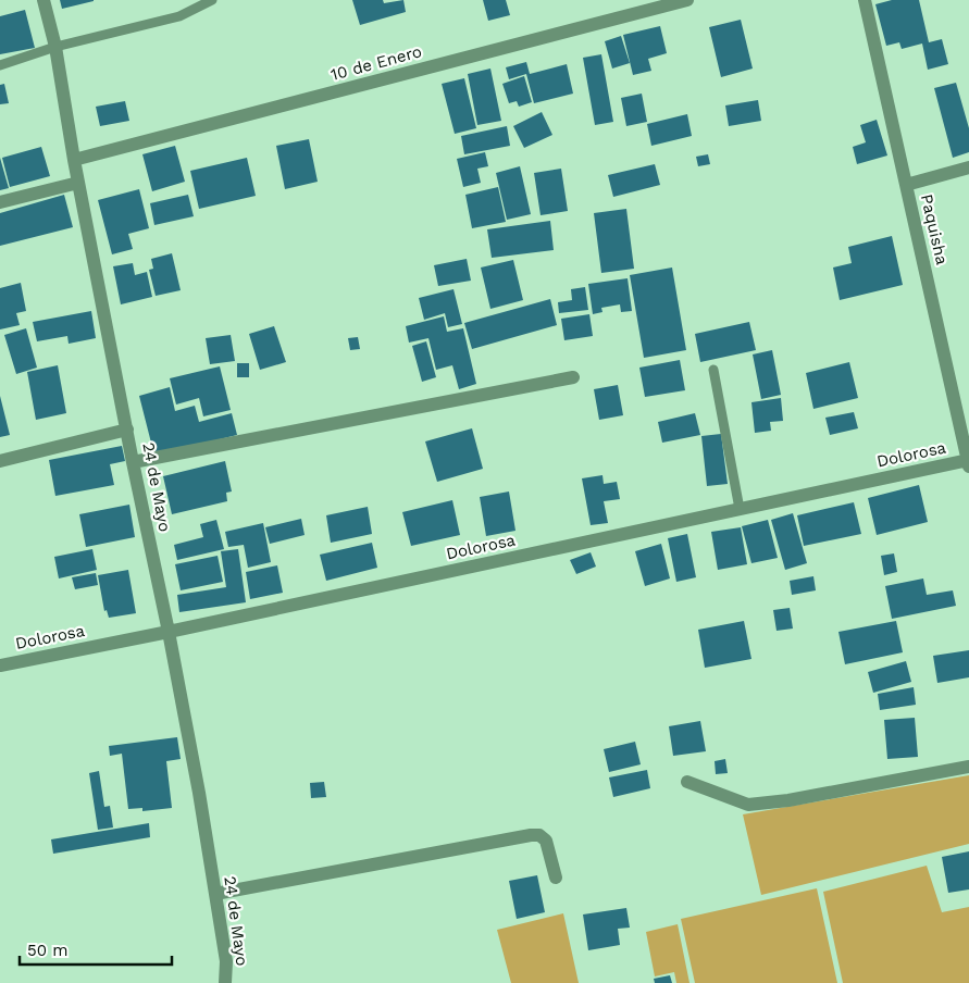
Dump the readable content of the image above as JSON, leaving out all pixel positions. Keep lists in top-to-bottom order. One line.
{"streets":{"street":["10 de Enero","Paquisha","Dolorosa","24 de Mayo"]},"crossings":[["10 de Enero","24 de Mayo"],["Paquisha","Dolorosa"],["Dolorosa","24 de Mayo"]],"scale_bar":"50 m"}
